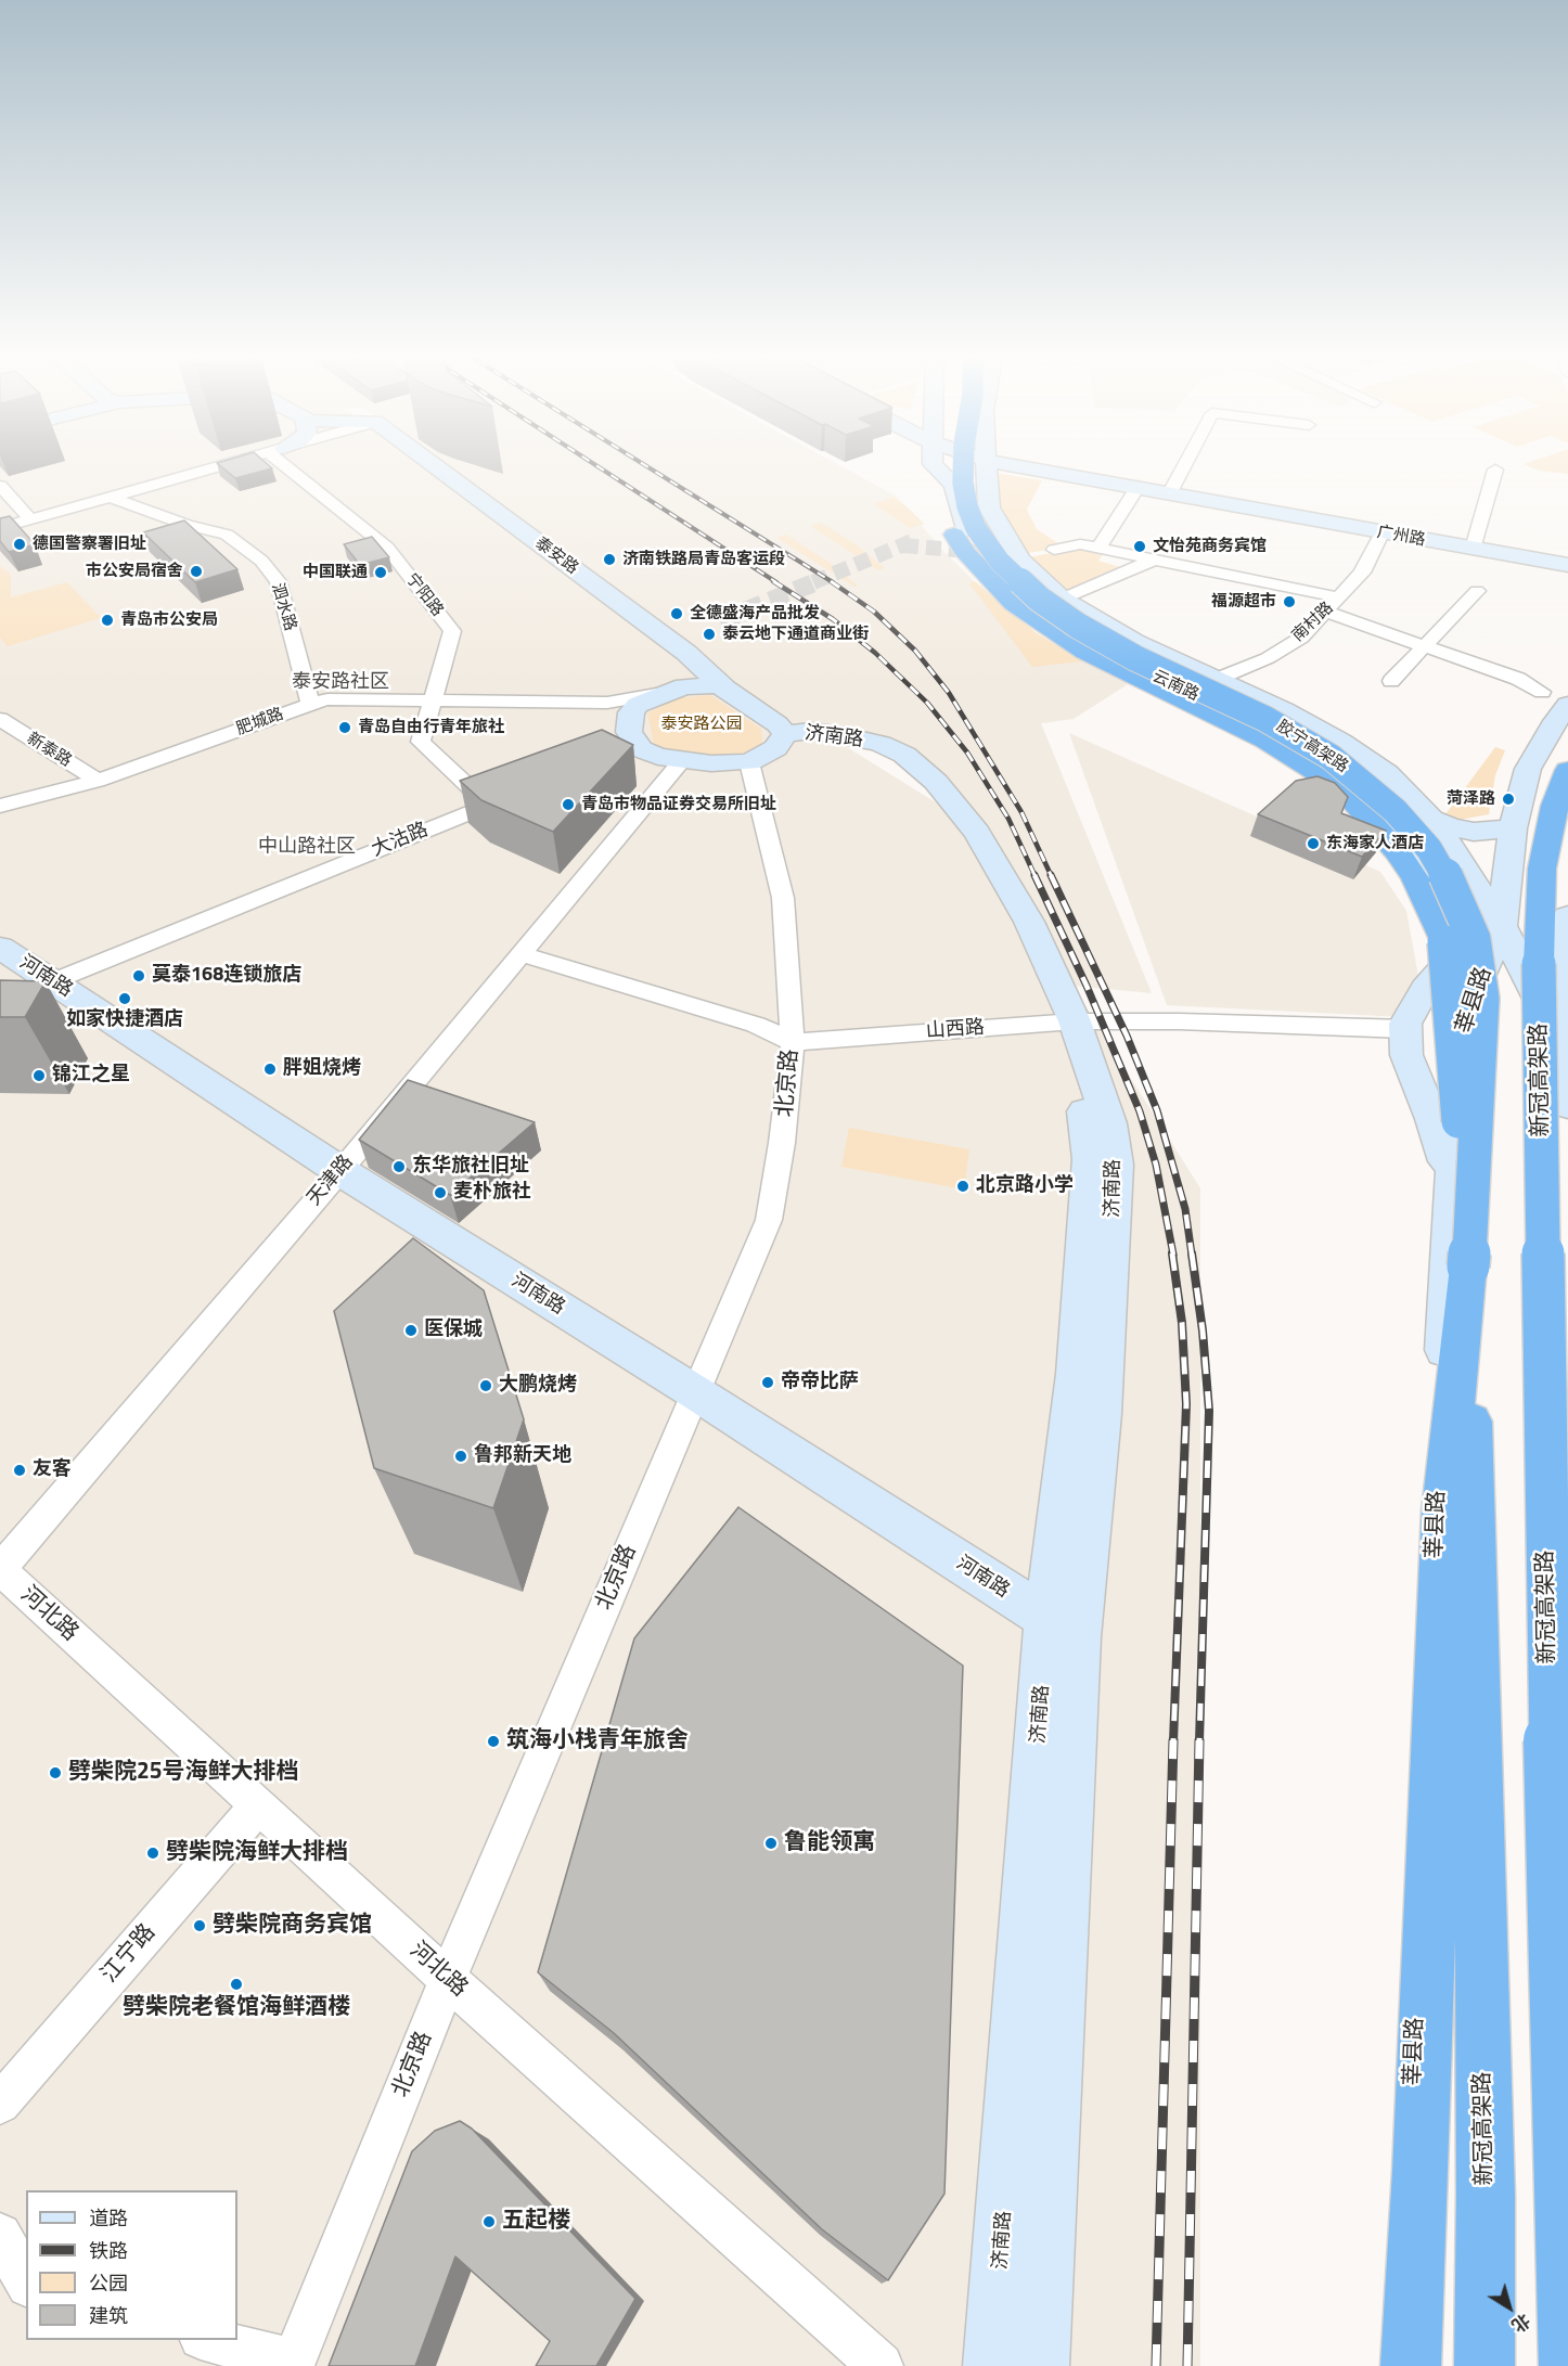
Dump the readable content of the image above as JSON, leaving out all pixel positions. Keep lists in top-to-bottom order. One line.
{"streets":{"highway":["胶宁高架路","新冠高架路"],"street":["广州路","泰安路","宁阳路","泗水路","南村路","云南路","肥城路","济南路","新泰路","大沽路","河南路","莘县路","山西路","北京路","天津路","河北路","江宁路"]},"crossings":[["广州路","南村路"],["泰安路","济南路"],["宁阳路","肥城路"],["宁阳路","大沽路"],["泗水路","肥城路"],["南村路","云南路"],["云南路","莘县路"],["肥城路","新泰路"],["济南路","河南路"],["济南路","山西路"],["胶宁高架路","新冠高架路"],["大沽路","河南路"],["河南路","北京路"],["河南路","天津路"],["山西路","北京路"],["山西路","天津路"],["北京路","河北路"],["天津路","河北路"],["河北路","江宁路"]],"districts":["泰安路社区","中山路社区"],"parks":["泰安路公园"],"places":["德国警察署旧址","文怡苑商务宾馆","济南铁路局青岛客运段","市公安局宿舍","中国联通","福源超市","全德盛海产品批发","青岛市公安局","泰云地下通道商业街","青岛自由行青年旅社","菏泽路","青岛市物品证券交易所旧址","东海家人酒店","莫泰168连锁旅店","如家快捷酒店","胖姐烧烤","锦江之星","东华旅社旧址","北京路小学","麦朴旅社","医保城","帝帝比萨","大鹏烧烤","鲁邦新天地","友客","筑海小栈青年旅舍","劈柴院25号海鲜大排档","鲁能领寓","劈柴院海鲜大排档","劈柴院商务宾馆","劈柴院老餐馆海鲜酒楼","五起楼"],"legend":["道路","铁路","公园","建筑"],"north":"bottom right"}
